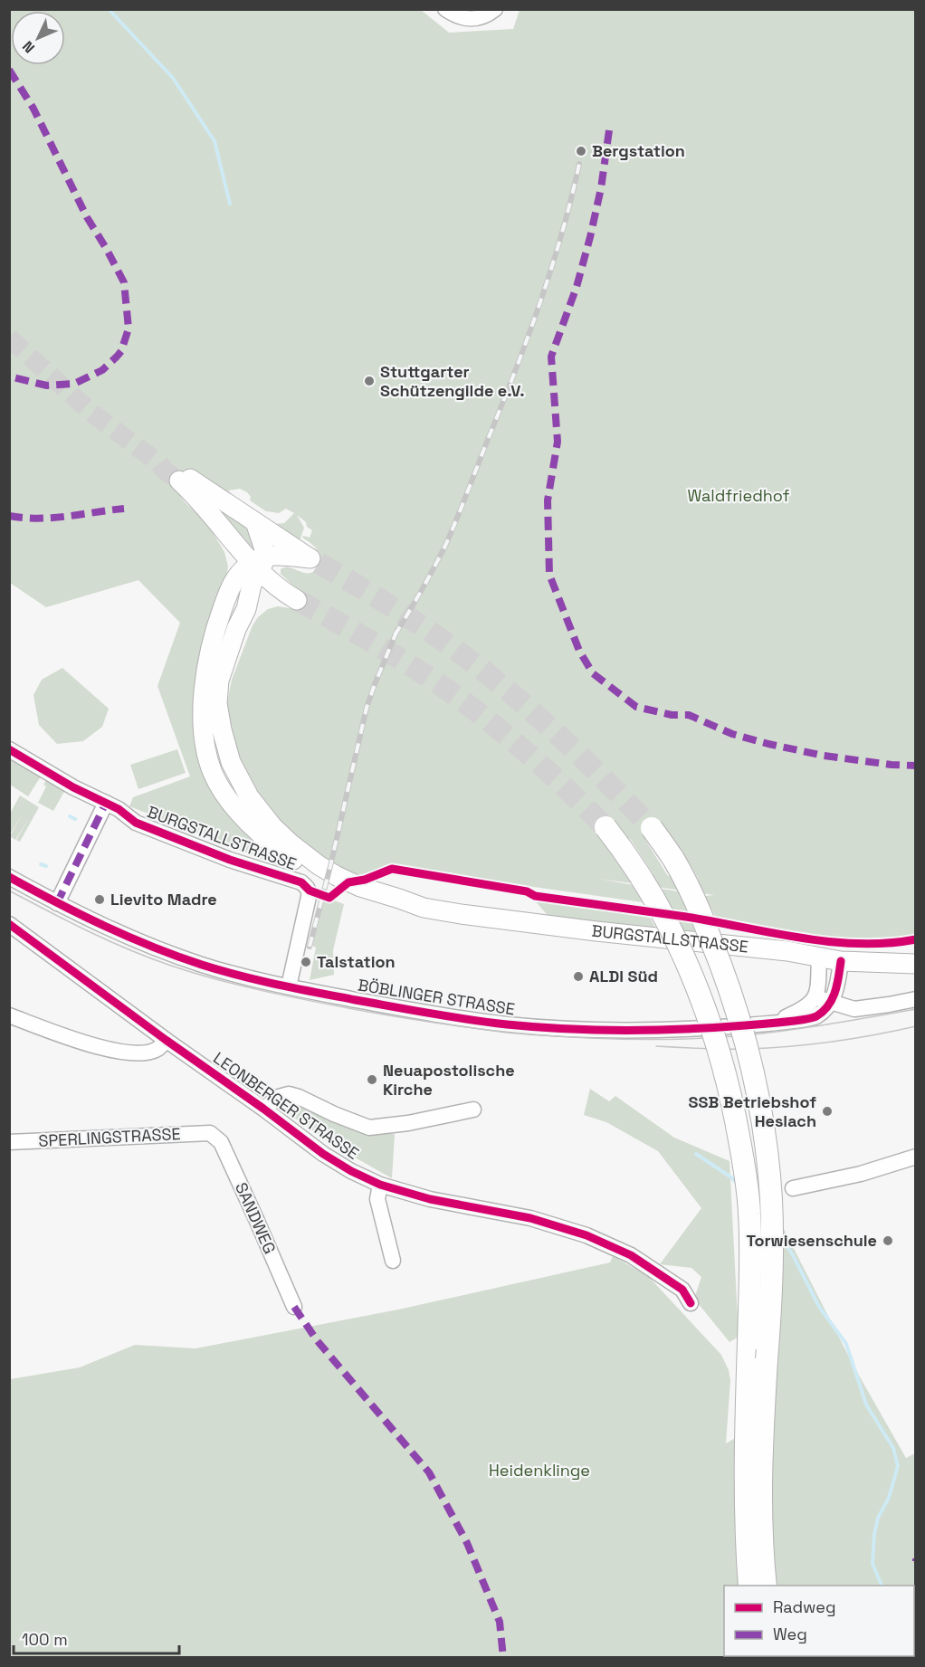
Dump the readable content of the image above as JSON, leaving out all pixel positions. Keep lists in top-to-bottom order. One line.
{"streets":{"main road":["BURGSTALLSTRASSE"],"street":["BÖBLINGER STRASSE","LEONBERGER STRASSE","SPERLINGSTRASSE","SANDWEG"]},"crossings":[["BURGSTALLSTRASSE","BÖBLINGER STRASSE"],["SPERLINGSTRASSE","SANDWEG"]],"parks":["Waldfriedhof","Heidenklinge"],"places":["Bergstation","Stuttgarter Schützengilde e.V.","Lievito Madre","Talstation","ALDI Süd","Neuapostolische Kirche","SSB Betriebshof Heslach","Torwiesenschule"],"legend":["Radweg","Weg"],"scale_bar":"100 m","north":"bottom left"}
